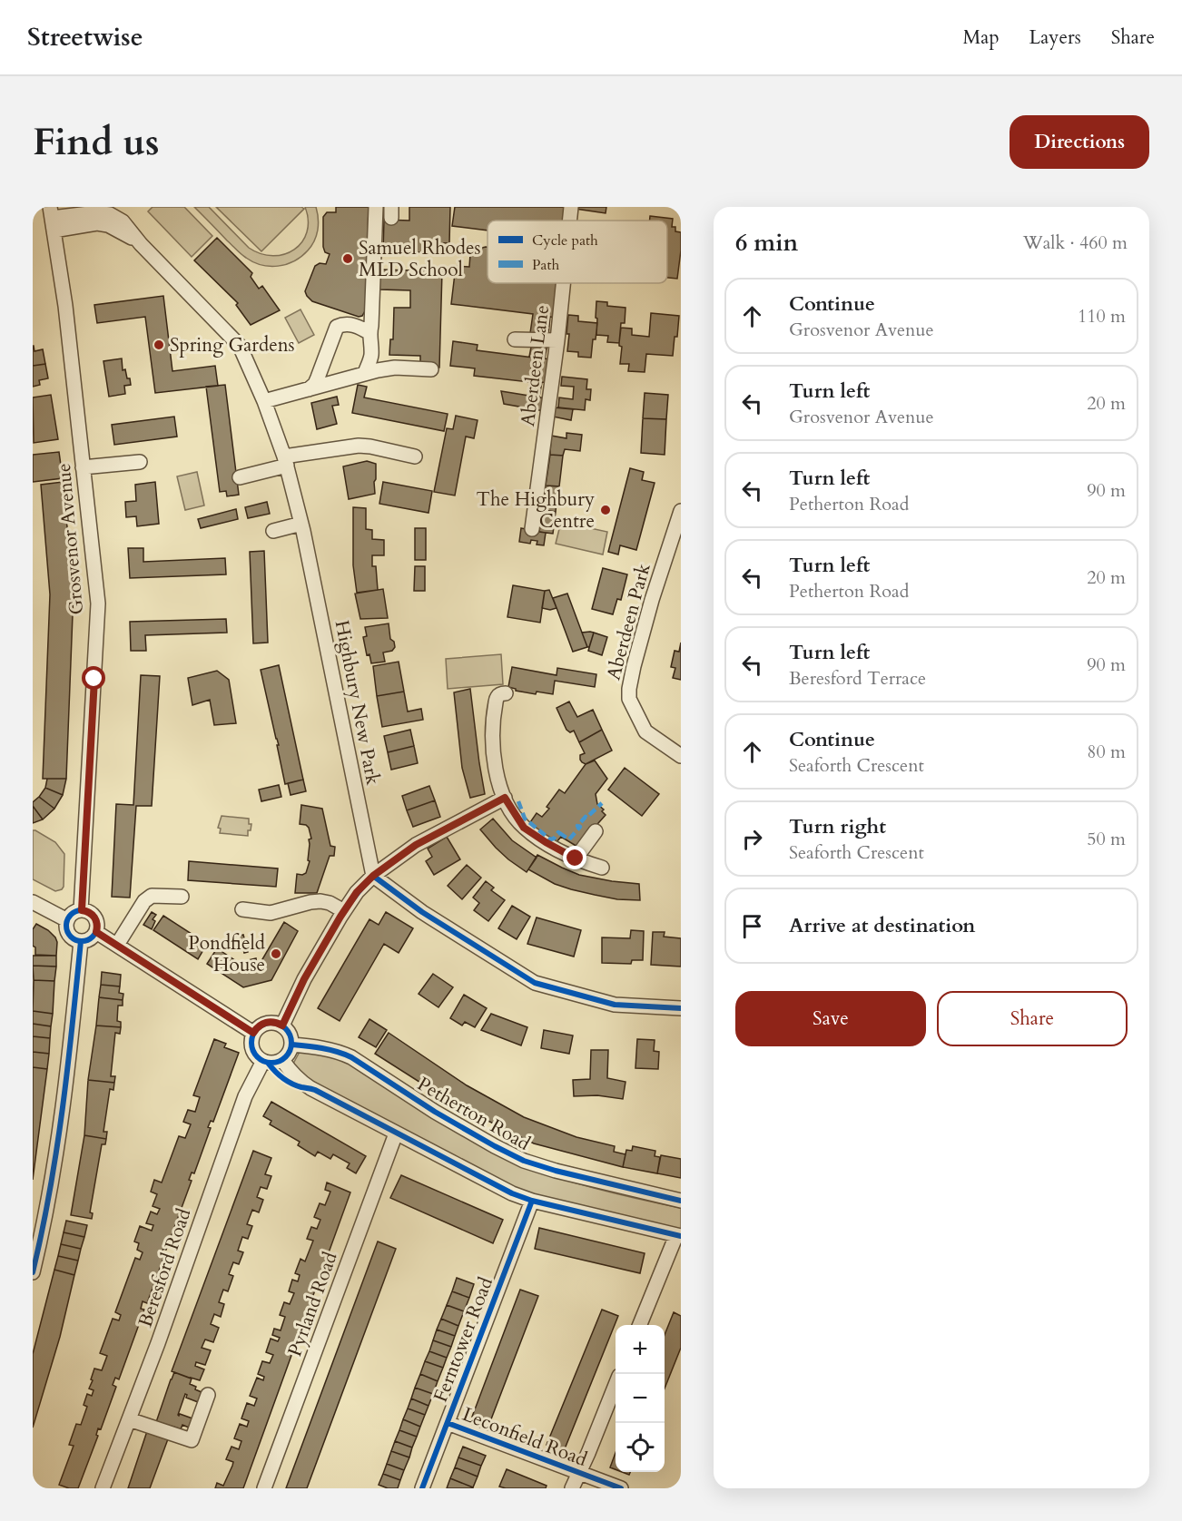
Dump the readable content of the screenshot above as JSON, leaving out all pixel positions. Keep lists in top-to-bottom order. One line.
{"streets":{"street":["Aberdeen Lane","Grosvenor Avenue","Aberdeen Park","Highbury New Park","Petherton Road","Beresford Road","Pyrland Road","Ferntower Road","Leconfield Road"]},"crossings":[["Grosvenor Avenue","Highbury New Park"],["Petherton Road","Beresford Road"],["Ferntower Road","Leconfield Road"]],"places":["Samuel Rhodes MLD School","Spring Gardens","The Highbury Centre","Pondfield House"],"legend":["Cycle path","Path"],"page":{"header":"Streetwise","nav":["Map","Layers","Share"],"buttons":["Directions",["Save","Share"]],"title":"Find us","heading":["6 min","Walk · 460 m"],"list":[["Continue","Grosvenor Avenue","110 m"],["Turn left","Grosvenor Avenue","20 m"],["Turn left","Petherton Road","90 m"],["Turn left","Petherton Road","20 m"],["Turn left","Beresford Terrace","90 m"],["Continue","Seaforth Crescent","80 m"],["Turn right","Seaforth Crescent","50 m"],"Arrive at destination"],"map_buttons":["+","−"]}}
